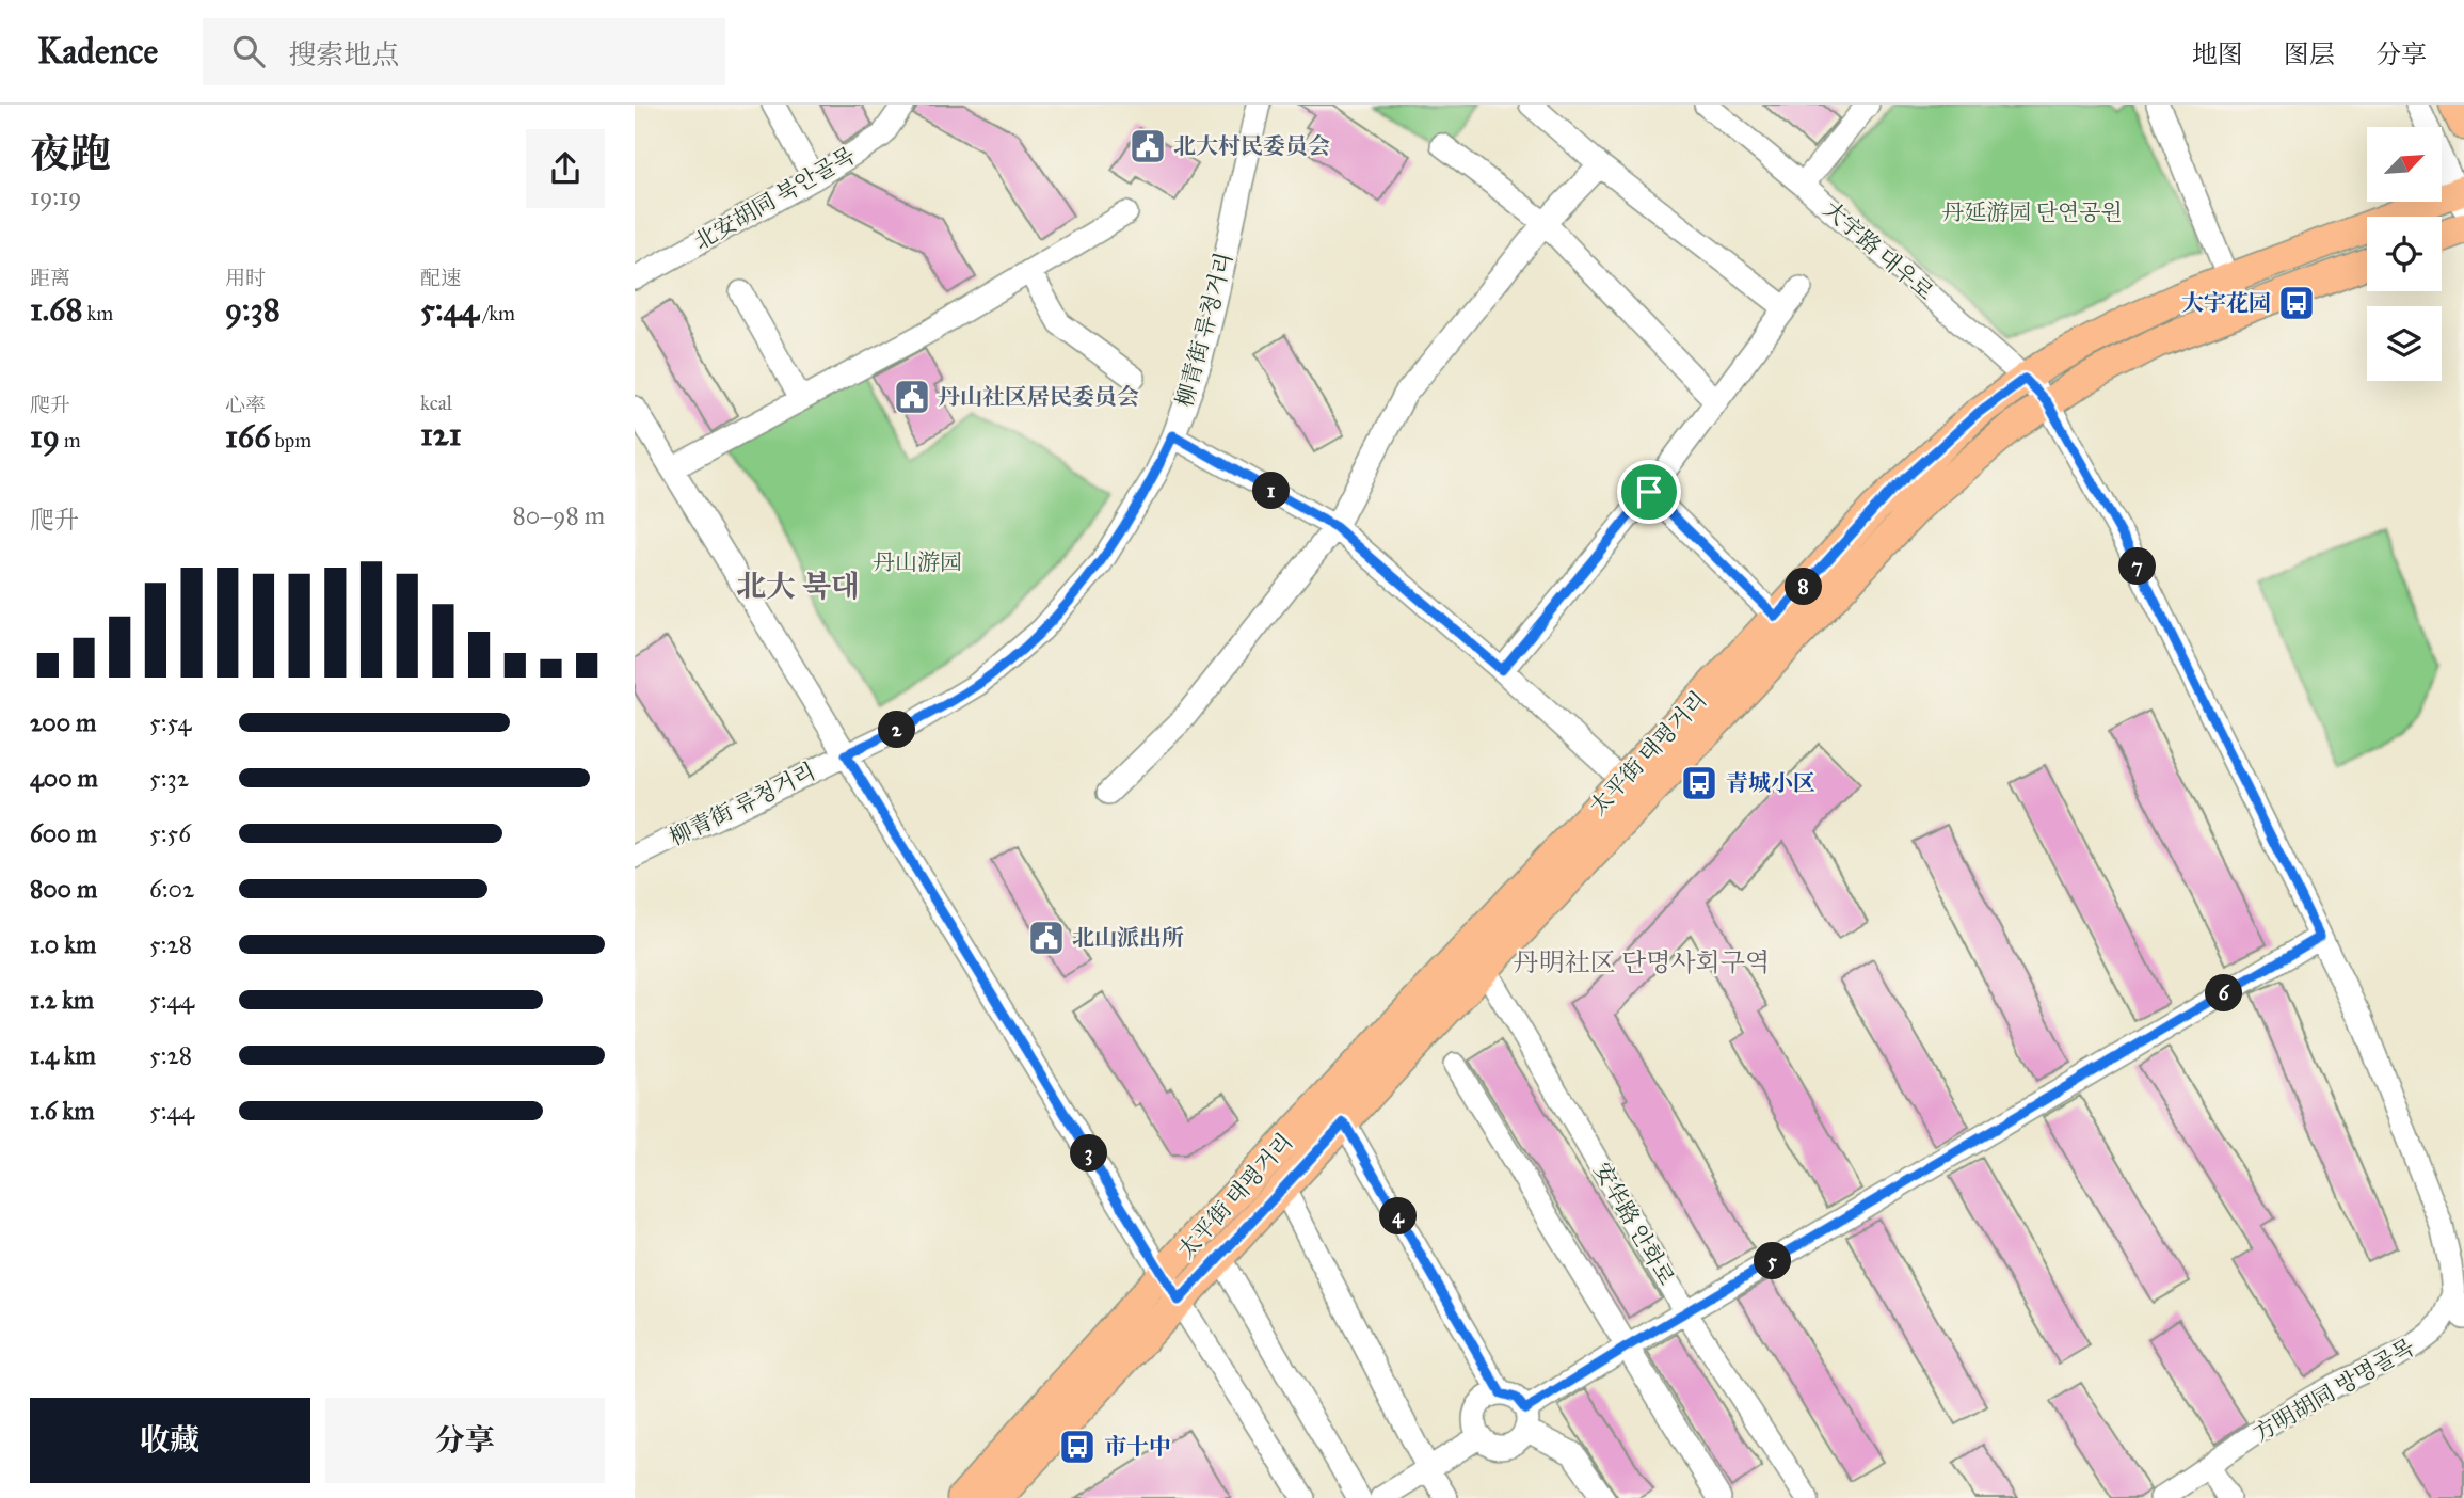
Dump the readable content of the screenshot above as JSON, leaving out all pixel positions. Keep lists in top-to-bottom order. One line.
{"streets":{"main road":["太平街 태평거리"],"street":["北安胡同 북안골목","大宇路 대우로","柳青街 류청거리","安华路 안화로","方明胡同 방명골목"]},"crossings":[["大宇路 대우로","太平街 태평거리"],["大宇路 대우로","方明胡同 방명골목"],["太平街 태평거리","安华路 안화로"]],"districts":["北大 북대","丹明社区 단명사회구역"],"parks":["丹延游园 단연공원","丹山游园"],"places":{"public building":["北大村民委员会","丹山社区居民委员会","北山派出所"],"bus stop":["大宇花园","青城小区","市十中"]},"north":"top right","page":{"header":"Kadence","search":"搜索地点","nav":["地图","图层","分享"],"heading":["夜跑","19:19"],"stats":[["距离","1.68 km"],["用时","9:38"],["配速","5:44 /km"],["爬升","19 m"],["心率","166 bpm"],["kcal","121"]],"pins":["1","7","8","2","6","3","4","5"],"chart":["爬升","80–98 m"],"list":[{"name":"200 m","note":"5:54"},{"name":"400 m","note":"5:32"},{"name":"600 m","note":"5:56"},{"name":"800 m","note":"6:02"},{"name":"1.0 km","note":"5:28"},{"name":"1.2 km","note":"5:44"},{"name":"1.4 km","note":"5:28"},{"name":"1.6 km","note":"5:44"}],"buttons":["收藏","分享"]}}
